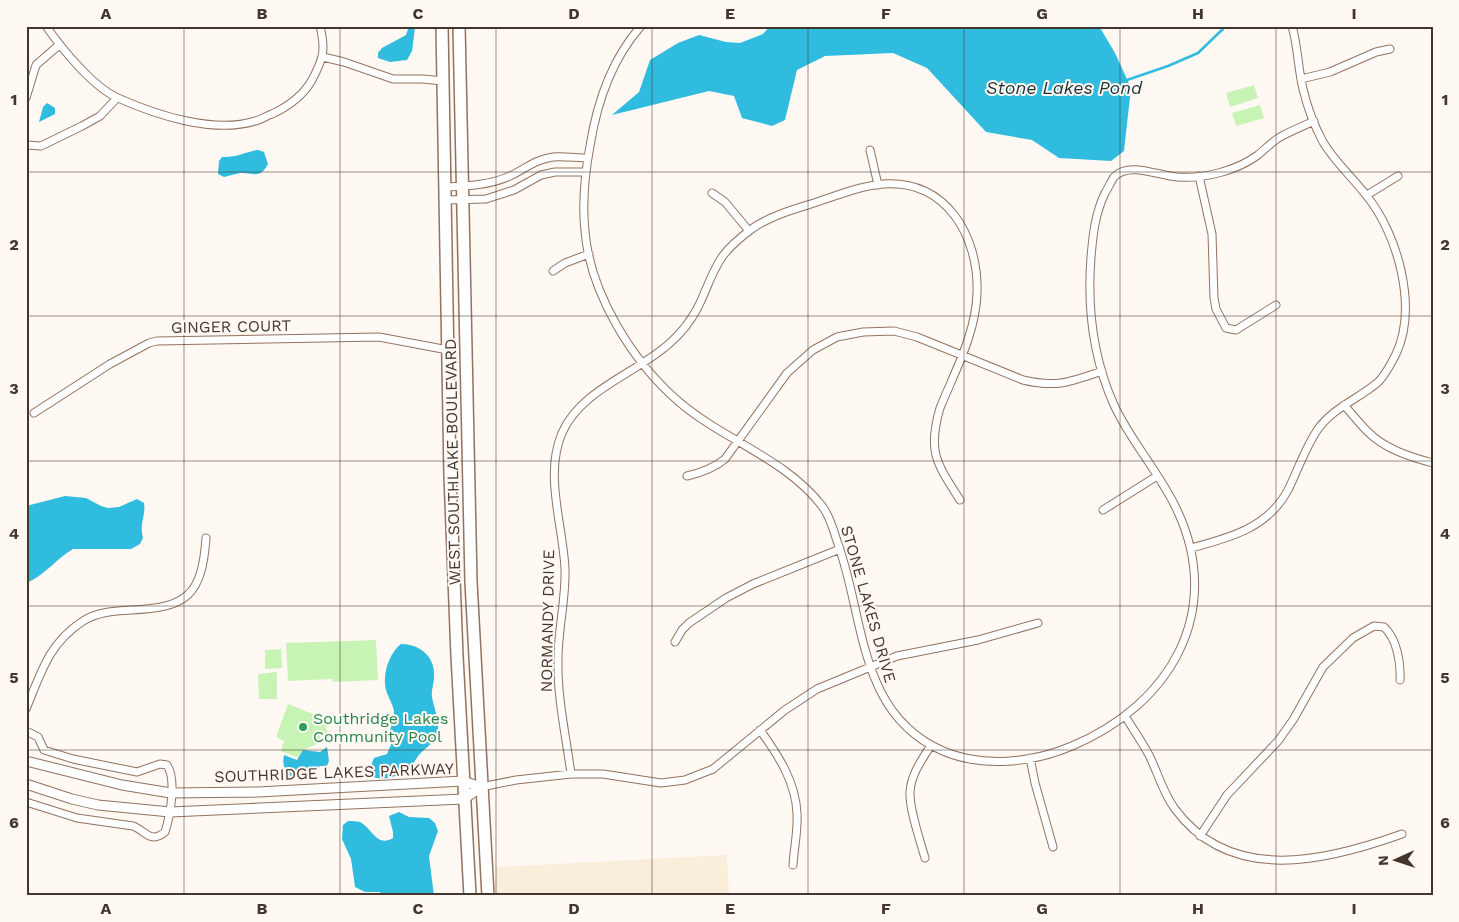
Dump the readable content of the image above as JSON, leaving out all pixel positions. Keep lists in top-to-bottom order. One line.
{"streets":{"main road":["WEST SOUTHLAKE BOULEVARD"],"street":["GINGER COURT","STONE LAKES DRIVE","NORMANDY DRIVE","SOUTHRIDGE LAKES PARKWAY"]},"crossings":[["GINGER COURT","WEST SOUTHLAKE BOULEVARD"],["WEST SOUTHLAKE BOULEVARD","SOUTHRIDGE LAKES PARKWAY"],["STONE LAKES DRIVE","NORMANDY DRIVE"]],"water":["Stone Lakes Pond"],"places":["Southridge Lakes Community Pool"],"north":"left","grid":{"columns":["A","B","C","D","E","F","G","H","I"],"rows":["1","2","3","4","5","6"]}}
